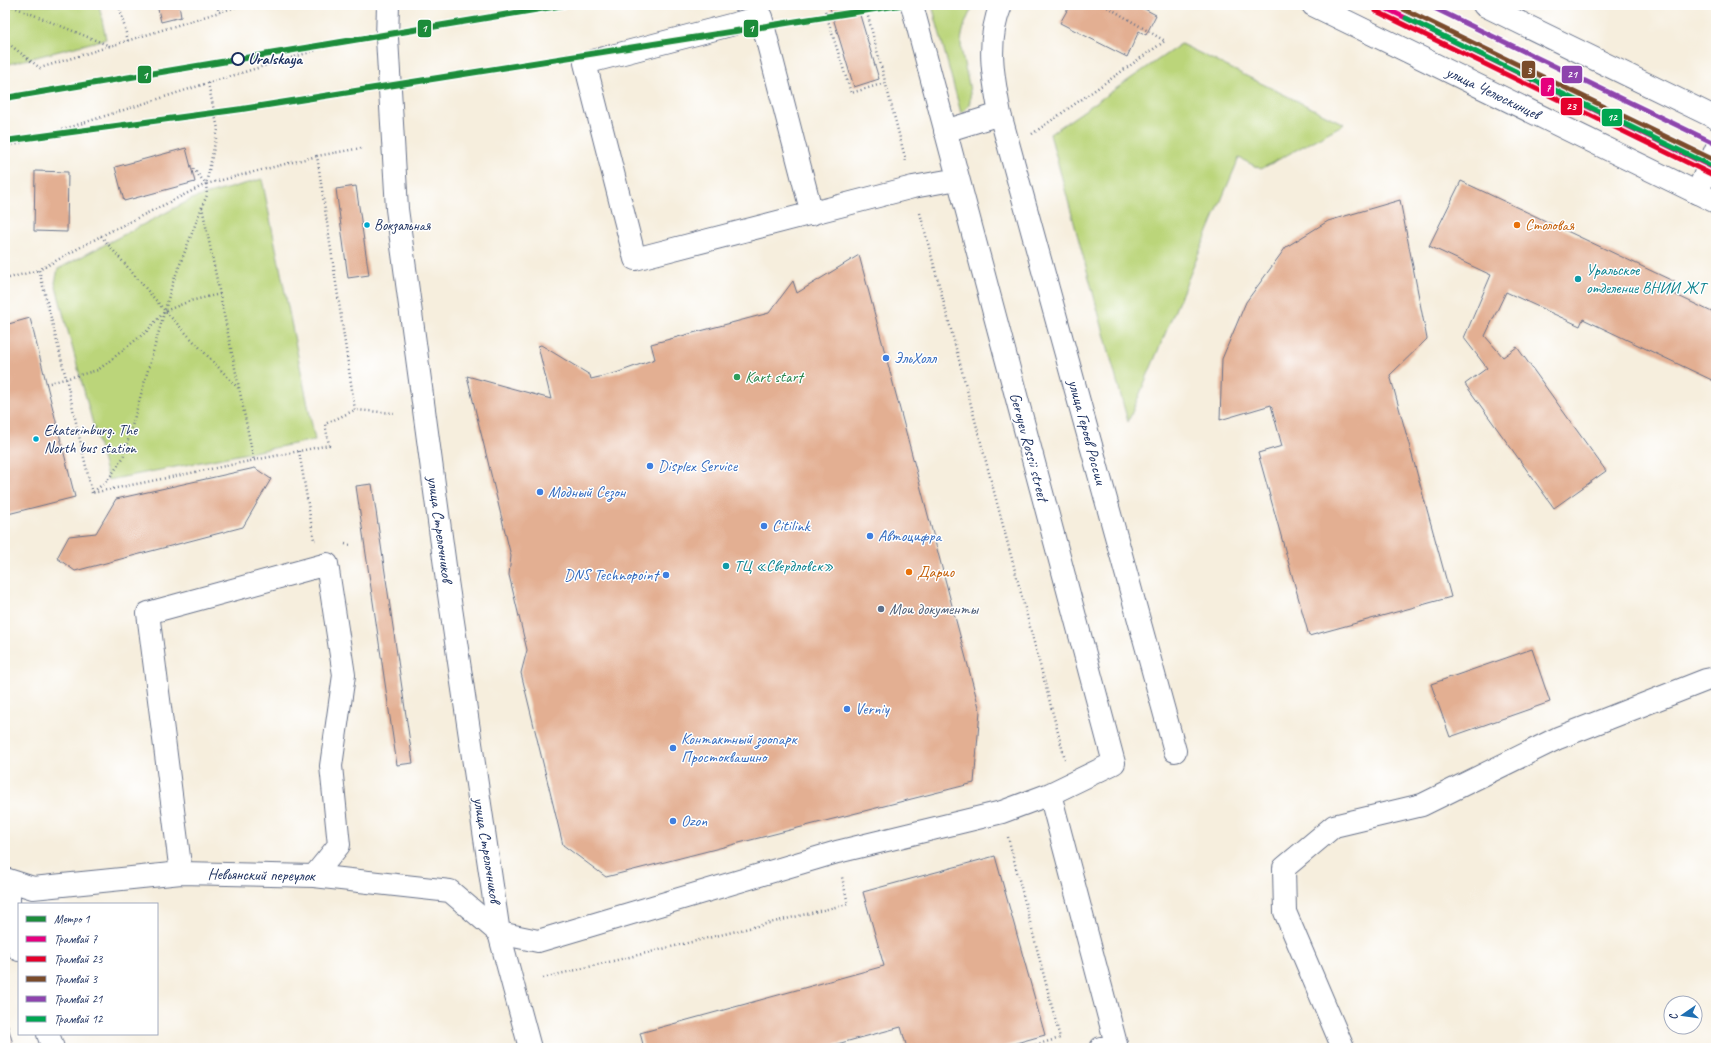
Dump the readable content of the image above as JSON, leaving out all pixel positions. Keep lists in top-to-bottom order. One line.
{"streets":{"street":["улица Челюскинцев","улица Героев России","Geroyev Rossii street","улица Стрелочников","Невьянский переулок"]},"crossings":[["улица Стрелочников","Невьянский переулок"]],"places":["Uralskaya","Вокзальная","Столовая","Уральское отделение ВНИИ ЖТ","ЭльХолл","Kart start","Ekaterinburg. The North bus station","Displex Service","Модный Сезон","Citilink","Автоцифра","ТЦ «Свердловск»","Дарио","DNS Technopoint","Мои документы","Verniy","Контактный зоопарк Простоквашино","Ozon"],"lines":["metro line 1","tram line 7","tram line 3","tram line 21","tram line 23","tram line 12"],"legend":["Метро 1","Трамвай 7","Трамвай 23","Трамвай 3","Трамвай 21","Трамвай 12"],"north":"left"}
